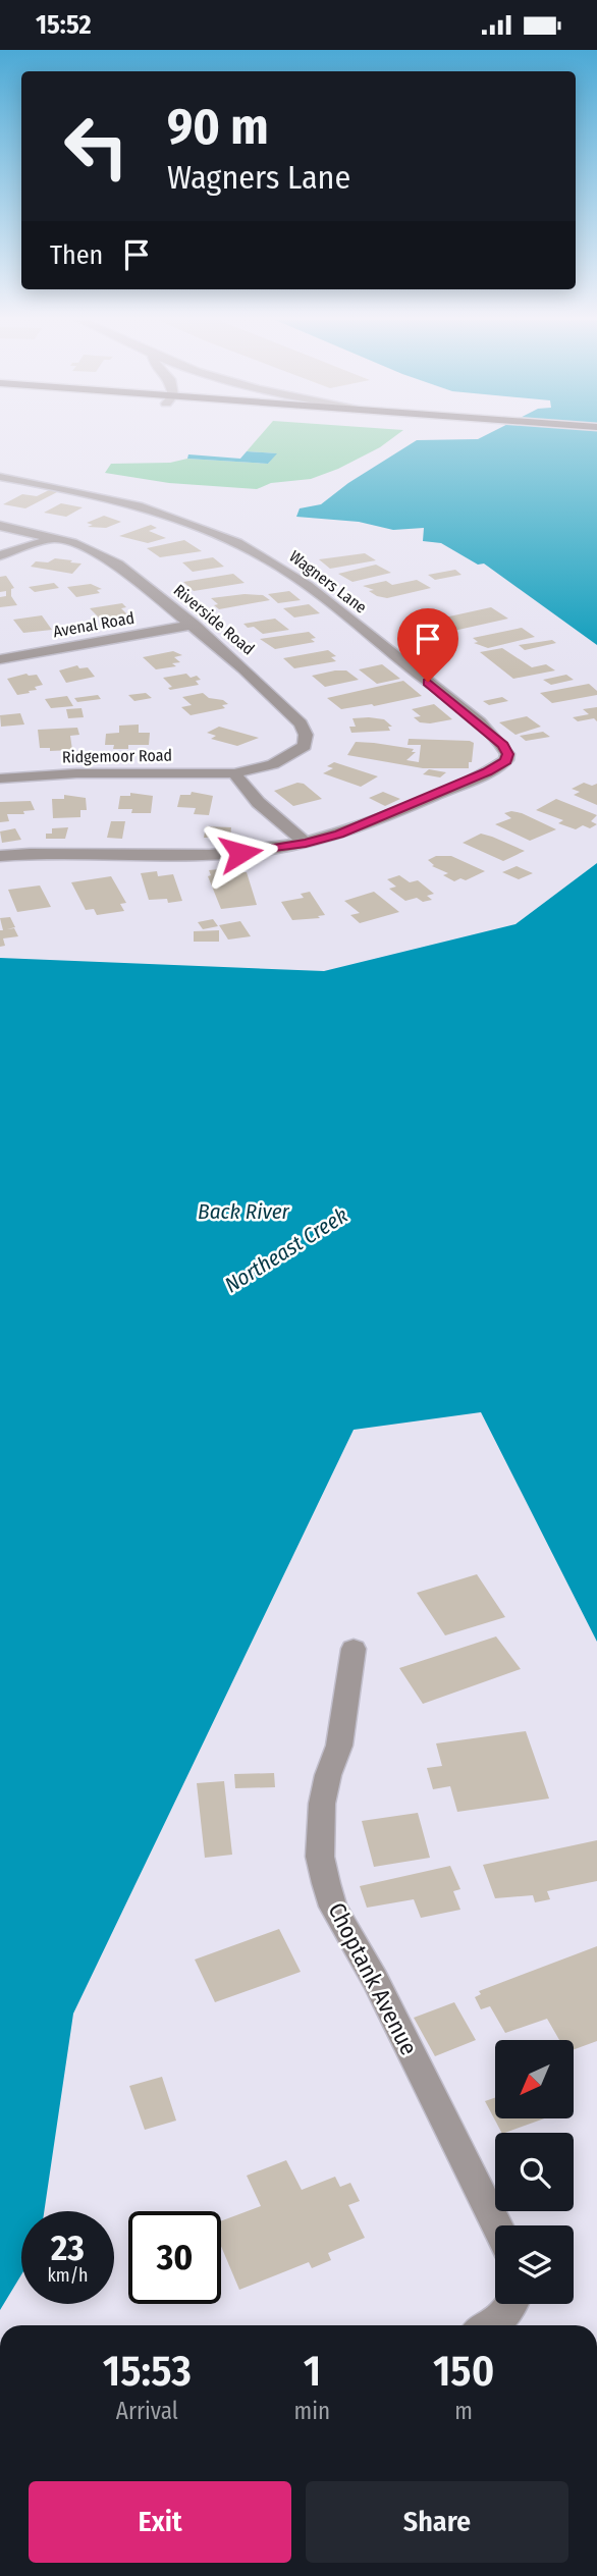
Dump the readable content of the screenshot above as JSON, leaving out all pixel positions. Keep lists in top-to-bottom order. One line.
{"streets":{"street":["Wagners Lane","Riverside Road","Avenal Road","Ridgemoor Road","Choptank Avenue"]},"crossings":[["Riverside Road","Avenal Road"],["Riverside Road","Ridgemoor Road"]],"water":["Back River","Northeast Creek"],"north":"bottom left","page":{"status":"15:52","turn":["90 m","Wagners Lane"],"then":"Then","speed":"23 km/h","limit":"30","eta":["15:53","Arrival","1","min","150","m"],"buttons":["Exit","Share"]}}
